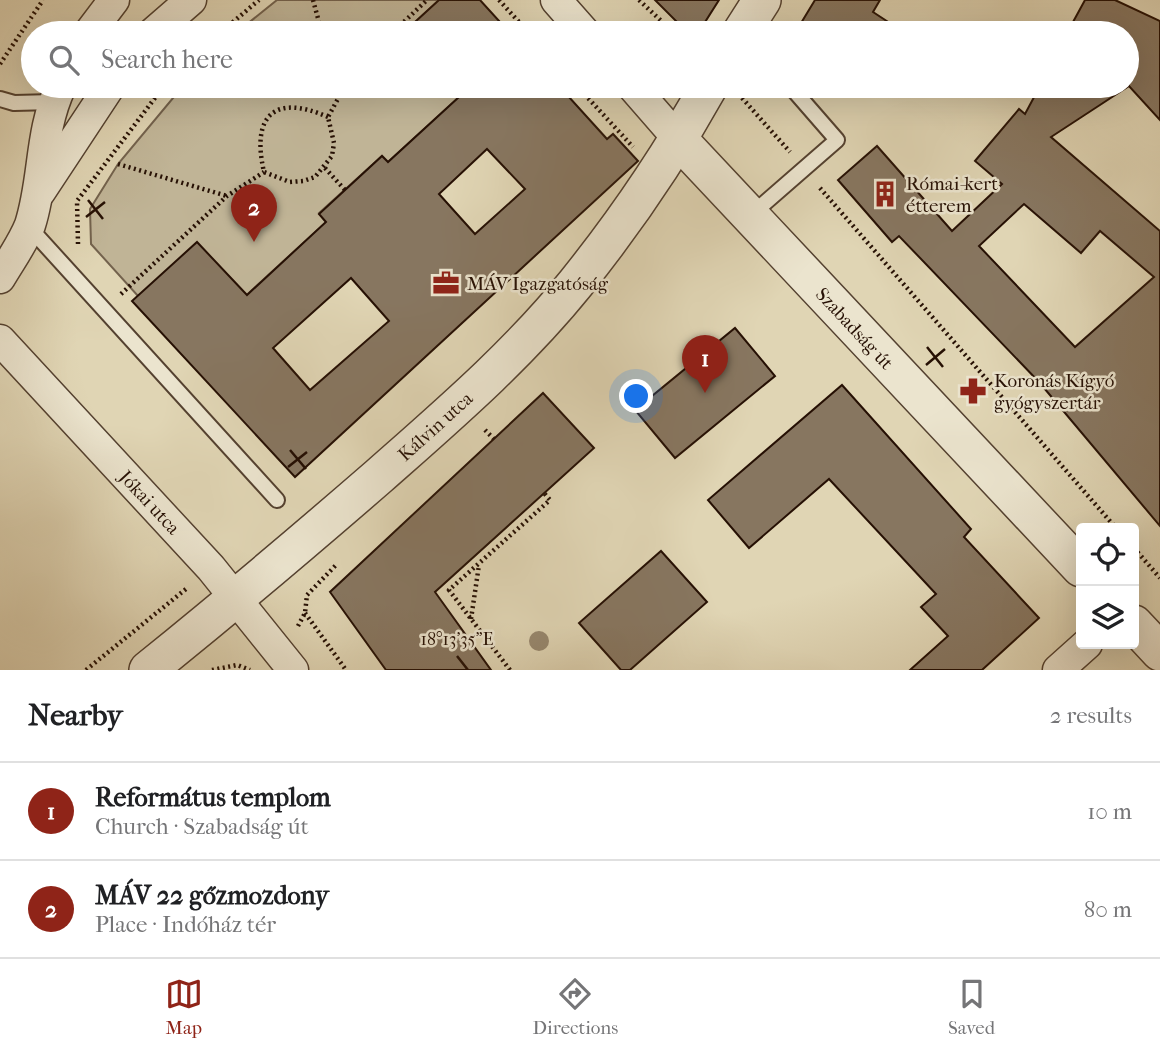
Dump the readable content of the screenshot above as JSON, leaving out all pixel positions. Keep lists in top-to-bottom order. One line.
{"streets":{"street":["Szabadság út","Kálvin utca","Jókai utca"]},"crossings":[["Szabadság út","Kálvin utca"],["Kálvin utca","Jókai utca"]],"places":{"building":["Római-kert étterem"],"office":["MÁV Igazgatóság"],"pharmacy":["Koronás Kígyó gyógyszertár"]},"page":{"search":"Search here","pins":["2","1"],"heading":["Nearby","2 results"],"list":[{"mark":"1","name":"Református templom","note":"Church · Szabadság út","value":"10 m"},{"mark":"2","name":"MÁV 22 gőzmozdony","note":"Place · Indóház tér","value":"80 m"}],"nav":["Map","Directions","Saved"]},"coordinates":["18°13'35\"E"]}
